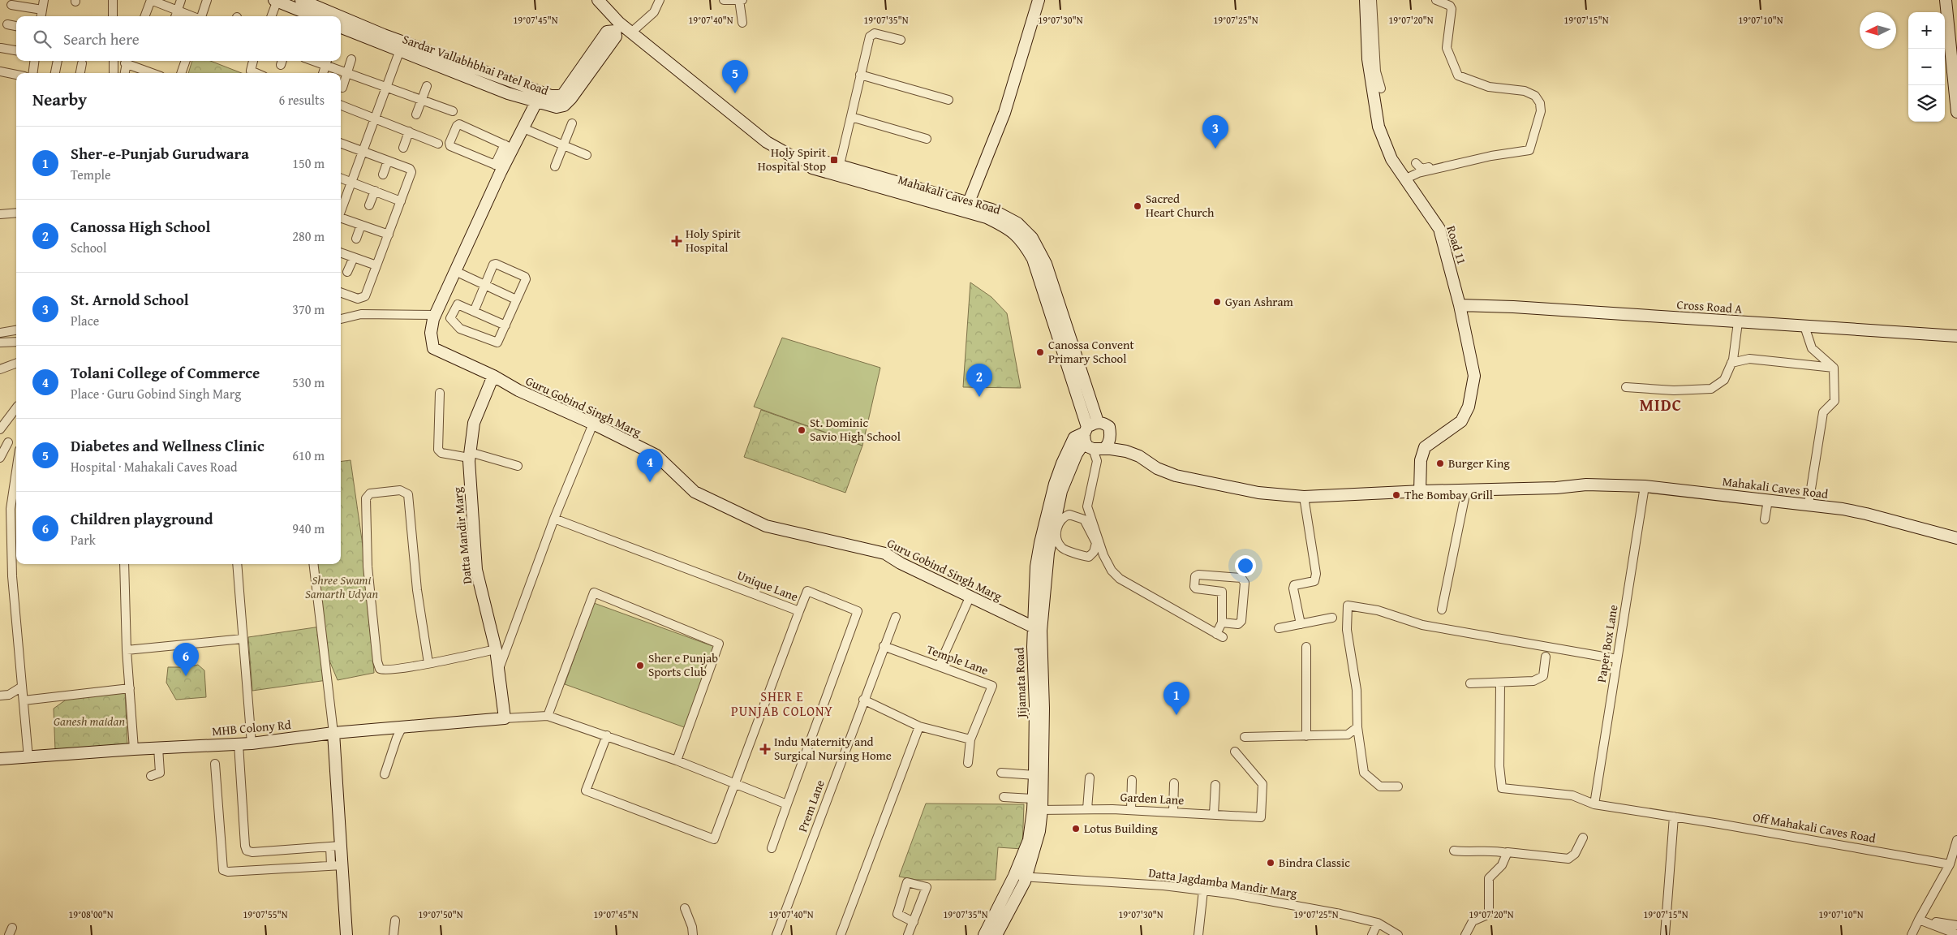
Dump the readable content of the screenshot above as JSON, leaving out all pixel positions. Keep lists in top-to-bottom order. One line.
{"streets":{"street":["Sardar Vallabhbhai Patel Road","Mahakali Caves Road","Road 11","Cross Road A","Guru Gobind Singh Marg","Datta Mandir Marg","Unique Lane","Paper Box Lane","Temple Lane","Jijamata Road","MHB Colony Rd","Garden Lane","Prem Lane","Off Mahakali Caves Road","Datta Jagdamba Mandir Marg"]},"crossings":[["Sardar Vallabhbhai Patel Road","Mahakali Caves Road"],["Sardar Vallabhbhai Patel Road","Guru Gobind Singh Marg"],["Mahakali Caves Road","Road 11"],["Mahakali Caves Road","Paper Box Lane"],["Mahakali Caves Road","Jijamata Road"],["Road 11","Cross Road A"],["Guru Gobind Singh Marg","Datta Mandir Marg"],["Guru Gobind Singh Marg","Jijamata Road"],["Datta Mandir Marg","MHB Colony Rd"],["Paper Box Lane","Off Mahakali Caves Road"],["Temple Lane","Prem Lane"],["Jijamata Road","Garden Lane"],["Jijamata Road","Datta Jagdamba Mandir Marg"]],"districts":["MIDC","SHER E PUNJAB COLONY"],"parks":["Shree Swami Samarth Udyan","Ganesh maidan"],"places":{"transit":["Holy Spirit Hospital Stop"],"other":["Sacred Heart Church","Gyan Ashram","Canossa Convent Primary School","St. Dominic Savio High School","Burger King","The Bombay Grill","Sher e Punjab Sports Club","Lotus Building","Bindra Classic"],"health":["Holy Spirit Hospital","Indu Maternity and Surgical Nursing Home"]},"north":"left","page":{"map_buttons":["+","−"],"search":"Search here","pins":["5","3","2","4","6","1"],"heading":["Nearby","6 results"],"list":[{"mark":"1","name":"Sher-e-Punjab Gurudwara","note":"Temple","value":"150 m"},{"mark":"2","name":"Canossa High School","note":"School","value":"280 m"},{"mark":"3","name":"St. Arnold School","note":"Place","value":"370 m"},{"mark":"4","name":"Tolani College of Commerce","note":"Place · Guru Gobind Singh Marg","value":"530 m"},{"mark":"5","name":"Diabetes and Wellness Clinic","note":"Hospital · Mahakali Caves Road","value":"610 m"},{"mark":"6","name":"Children playground","note":"Park","value":"940 m"}]},"coordinates":["19°07'45\"N","19°07'40\"N","19°07'35\"N","19°07'30\"N","19°07'25\"N","19°07'20\"N","19°07'15\"N","19°07'10\"N","19°08'00\"N","19°07'55\"N","19°07'50\"N"]}
